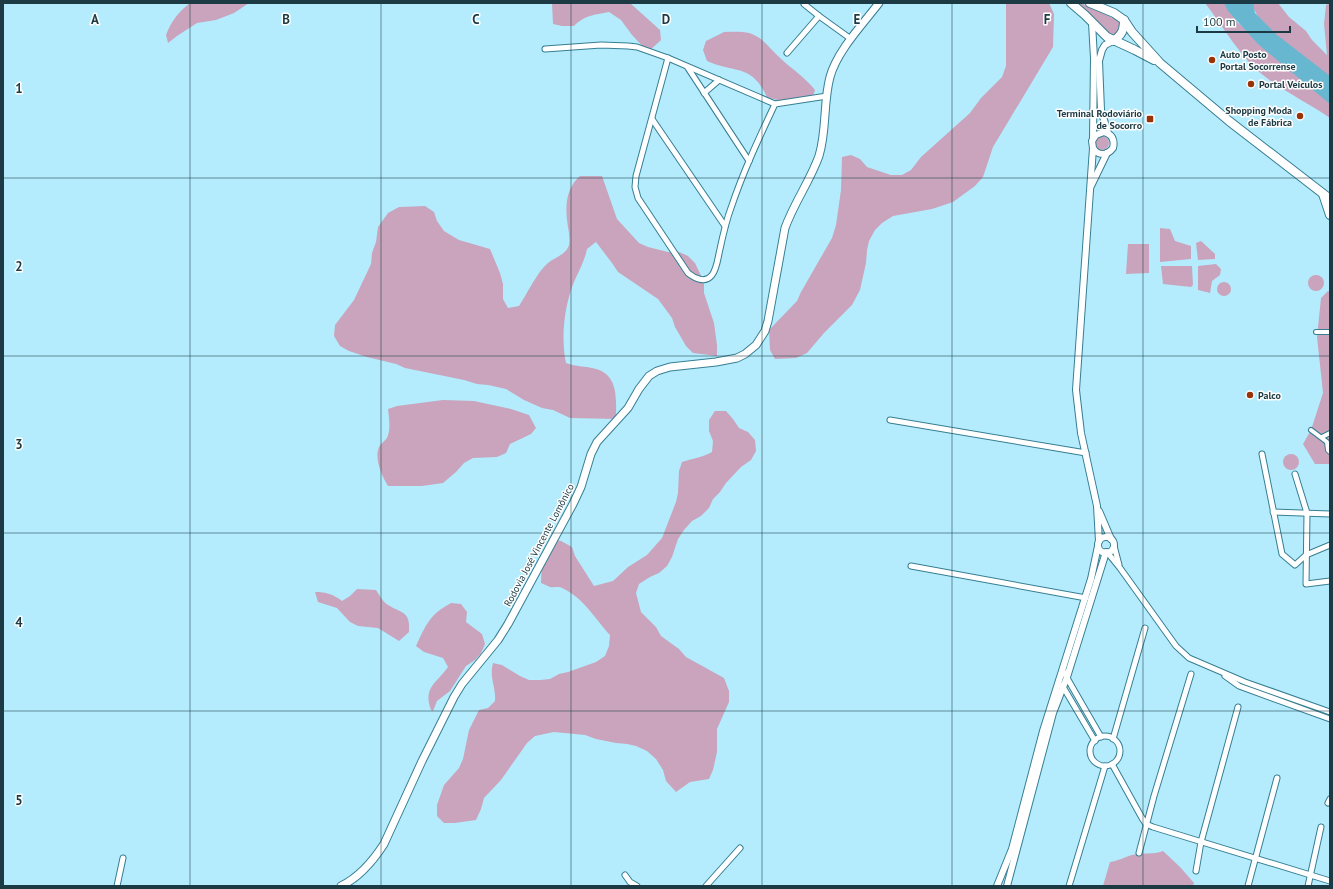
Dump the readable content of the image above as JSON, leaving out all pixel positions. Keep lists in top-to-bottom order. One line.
{"streets":{"main road":["Rodovia José Vincente Lomônico"]},"places":{"other":["Auto Posto Portal Socorrense","Portal Veículos","Shopping Moda de Fábrica","Palco"],"transit":["Terminal Rodoviário de Socorro"]},"scale_bar":"100 m","grid":{"columns":["A","B","C","D","E","F"],"rows":["1","2","3","4","5"]}}
